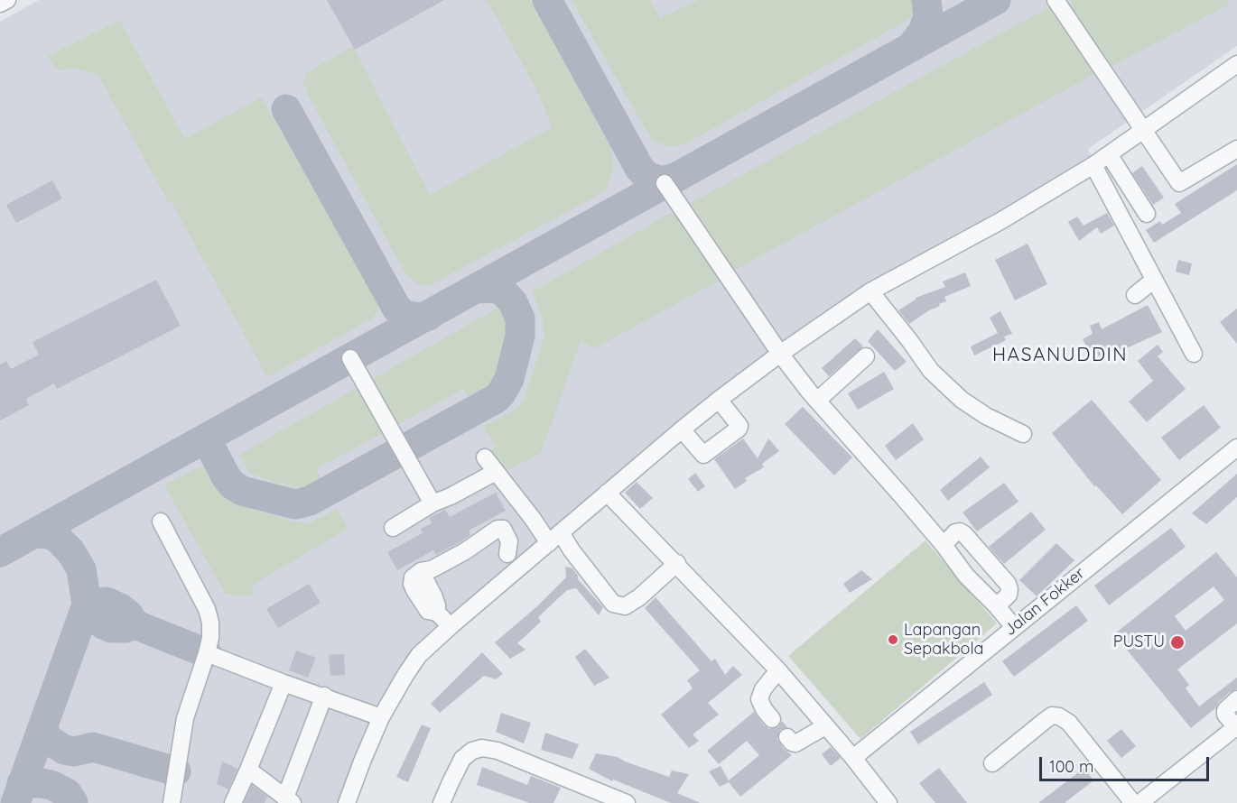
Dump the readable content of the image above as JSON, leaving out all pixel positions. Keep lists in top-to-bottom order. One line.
{"streets":{"street":["Jalan Fokker"]},"districts":["HASANUDDIN"],"places":["Lapangan Sepakbola","PUSTU"],"scale_bar":"100 m"}
